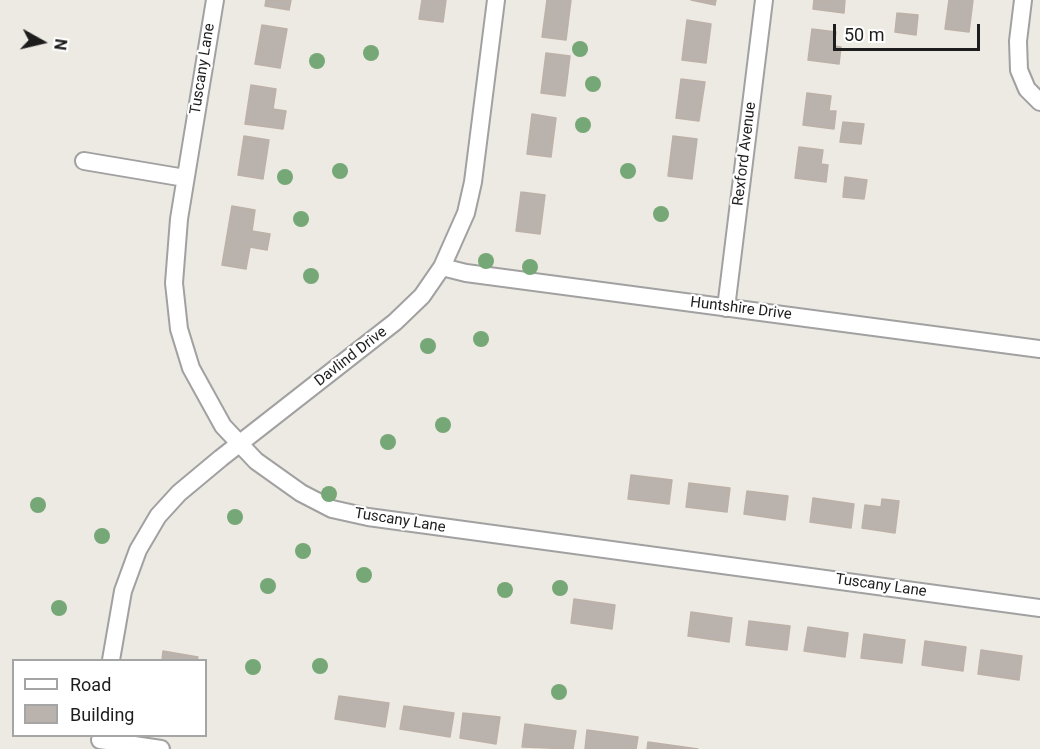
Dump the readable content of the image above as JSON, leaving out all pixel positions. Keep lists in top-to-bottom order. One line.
{"streets":{"street":["Tuscany Lane","Rexford Avenue","Huntshire Drive","Davlind Drive"]},"crossings":[["Tuscany Lane","Davlind Drive"],["Rexford Avenue","Huntshire Drive"],["Huntshire Drive","Davlind Drive"]],"legend":["Road","Building"],"scale_bar":"50 m","north":"right"}
